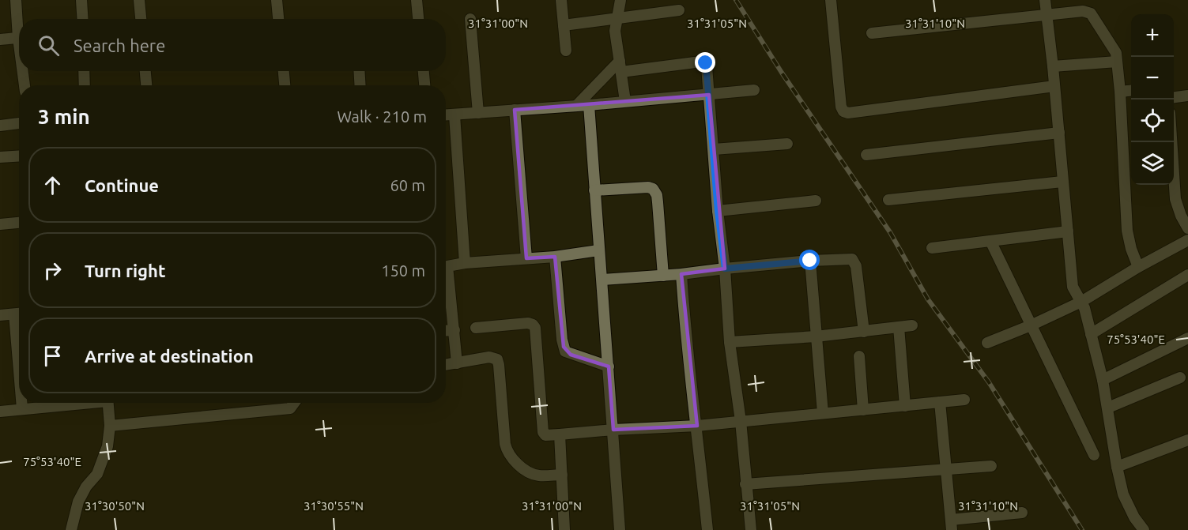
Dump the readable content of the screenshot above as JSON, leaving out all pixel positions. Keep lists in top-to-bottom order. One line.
{"page":{"map_buttons":["+","−"],"search":"Search here","heading":["3 min","Walk · 210 m"],"list":[["Continue","60 m"],["Turn right","150 m"],"Arrive at destination"]},"coordinates":["31°31'00\"N","31°31'05\"N","31°31'10\"N","75°53'40\"E","31°30'50\"N","31°30'55\"N"]}
